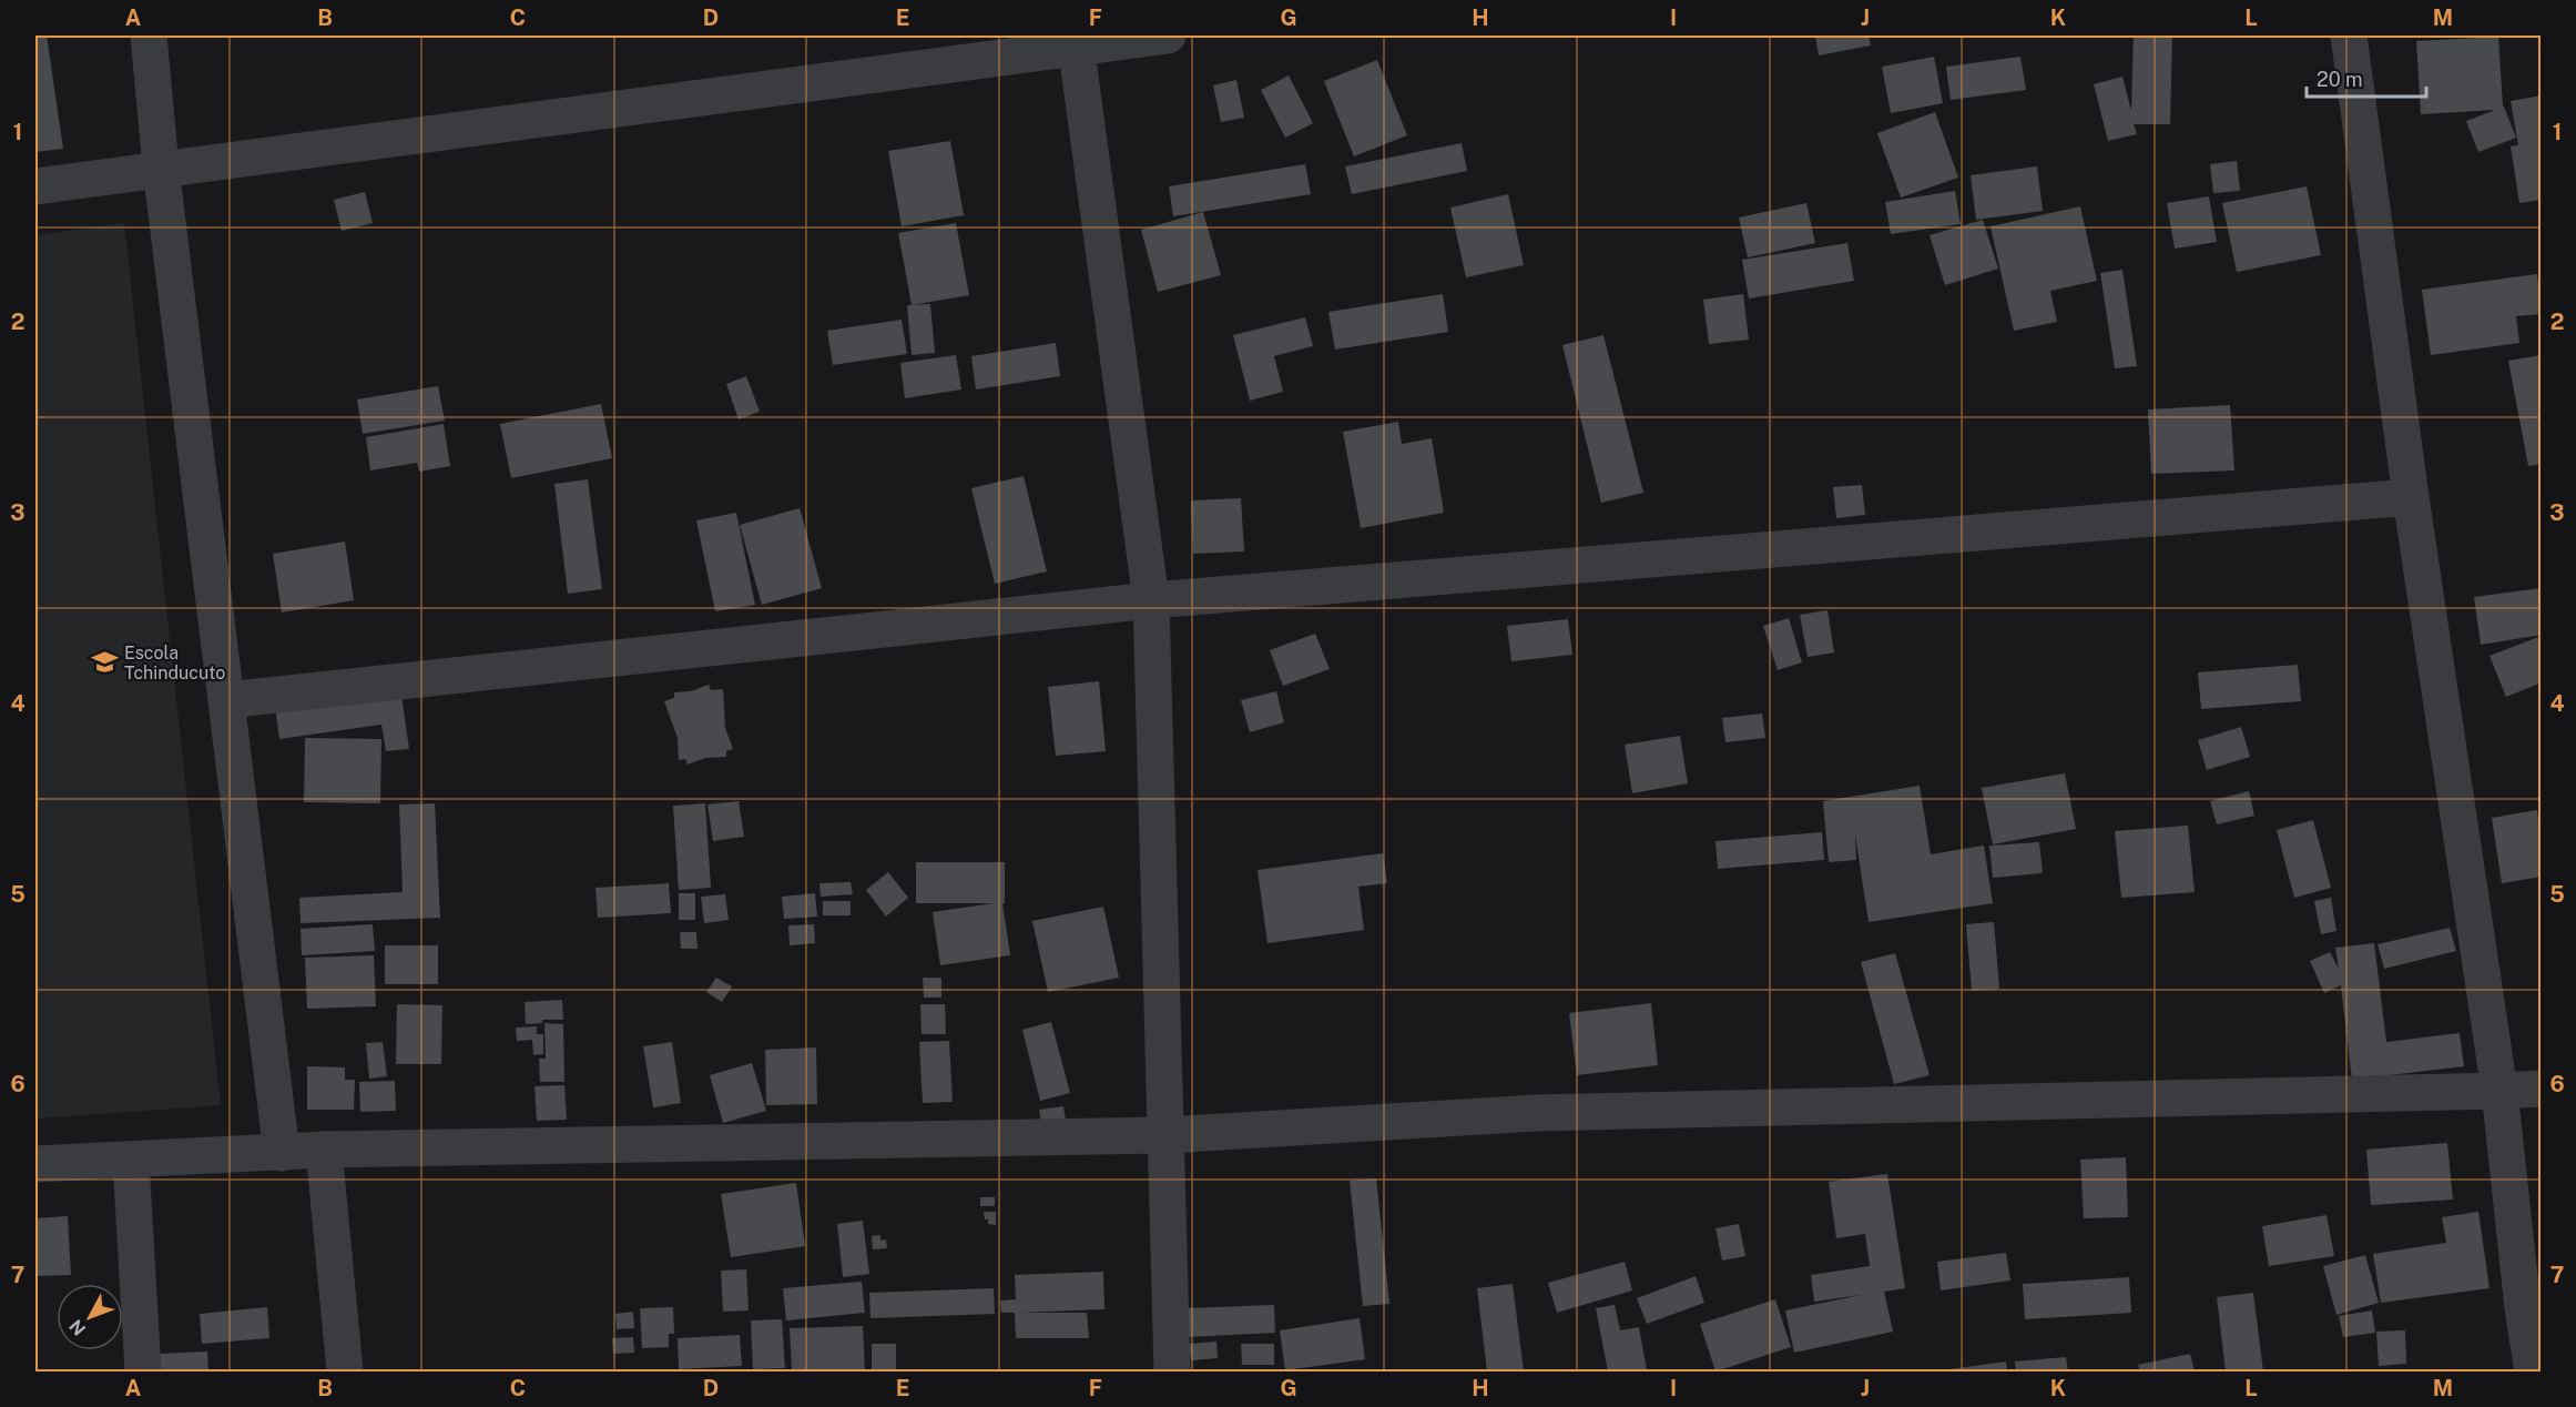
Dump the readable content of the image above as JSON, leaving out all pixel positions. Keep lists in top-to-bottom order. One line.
{"places":{"school or university":["Escola Tchinducuto"]},"scale_bar":"20 m","north":"bottom left","grid":{"columns":["A","B","C","D","E","F","G","H","I","J","K","L","M"],"rows":["1","2","3","4","5","6","7"]}}
